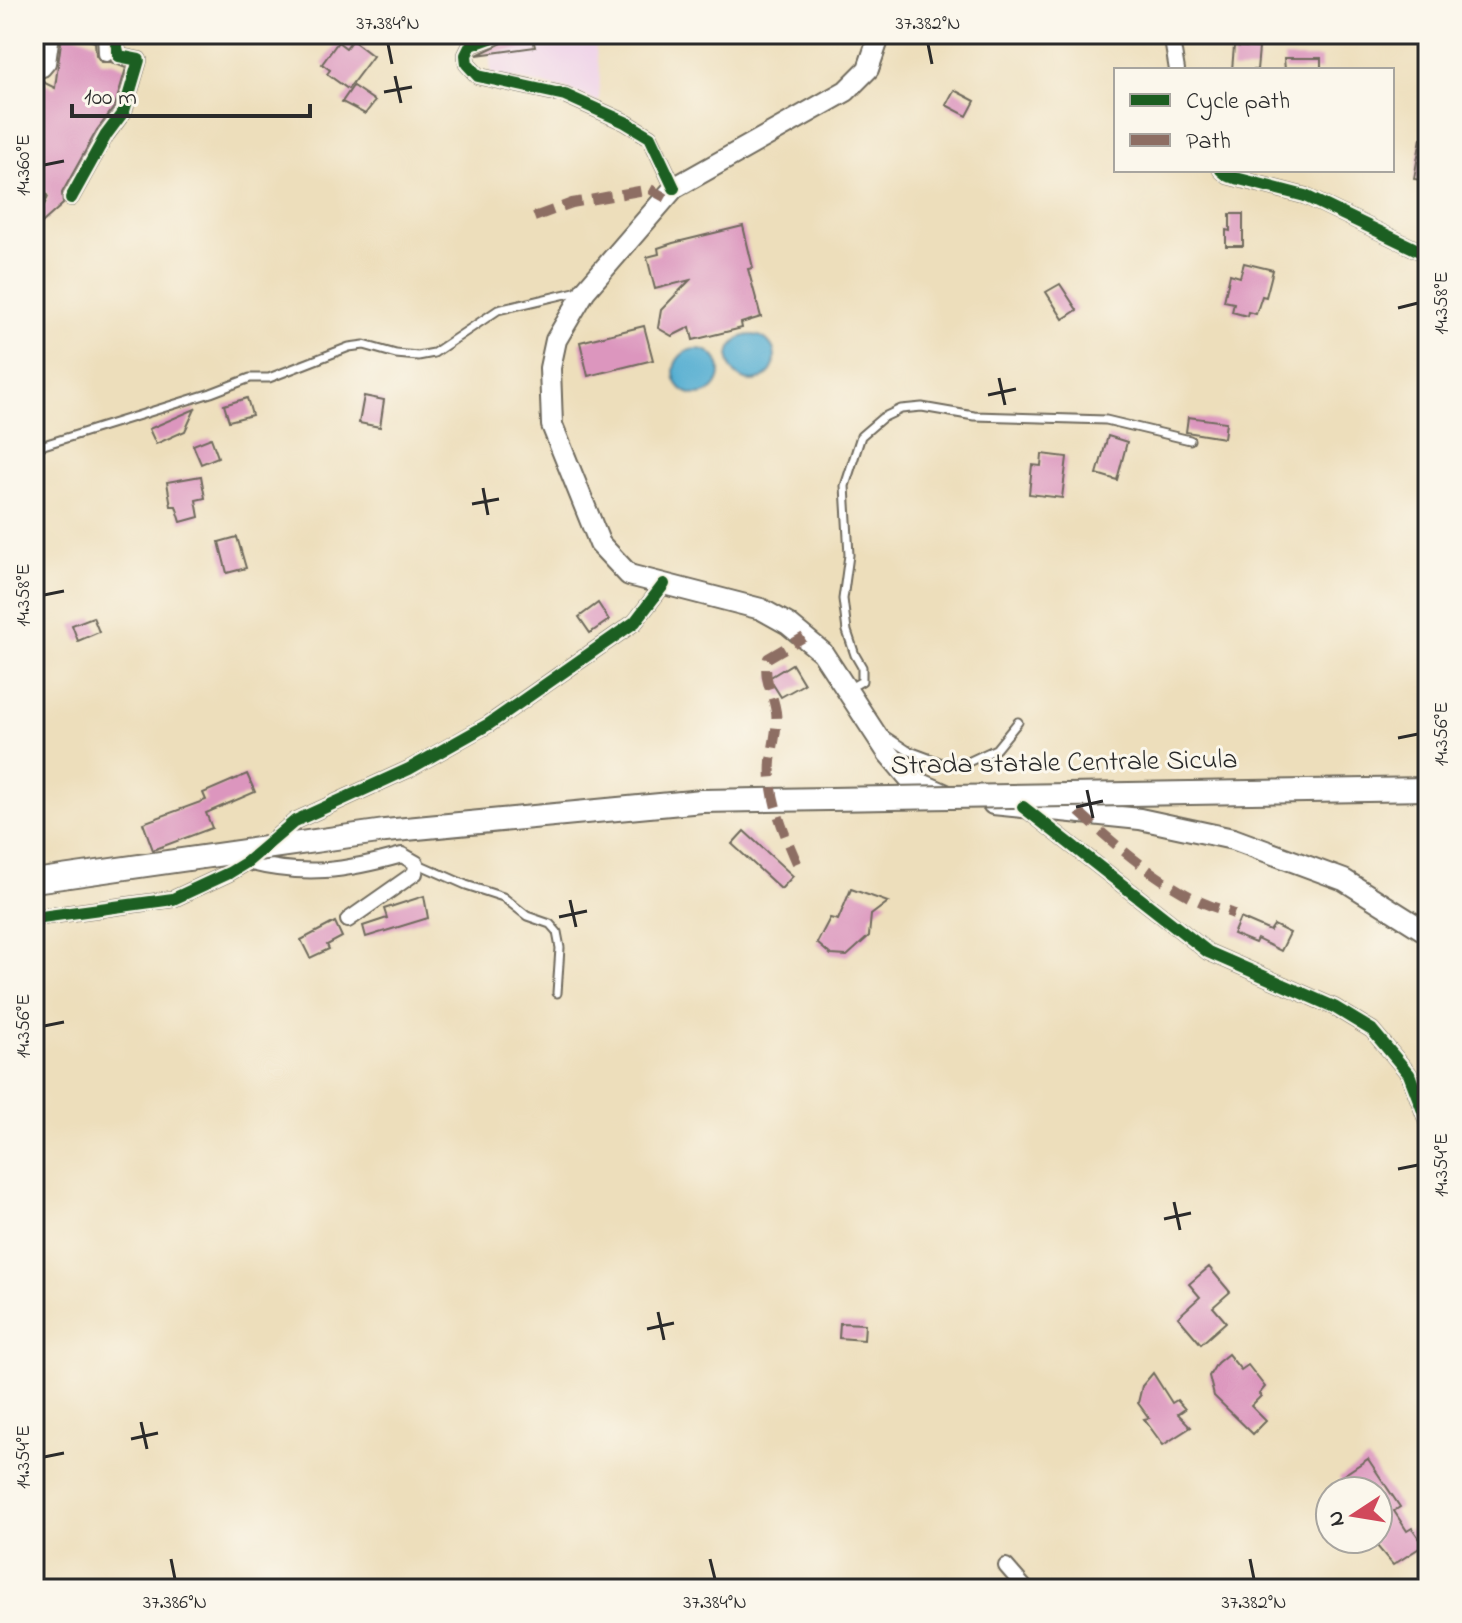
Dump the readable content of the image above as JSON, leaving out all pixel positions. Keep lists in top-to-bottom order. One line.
{"streets":{"main road":["Strada statale Centrale Sicula"]},"legend":["Cycle path","Path"],"scale_bar":"100 m","north":"left","coordinates":["37.384°N","37.382°N","14.360°E","14.358°E","14.356°E","14.354°E","37.386°N"]}
